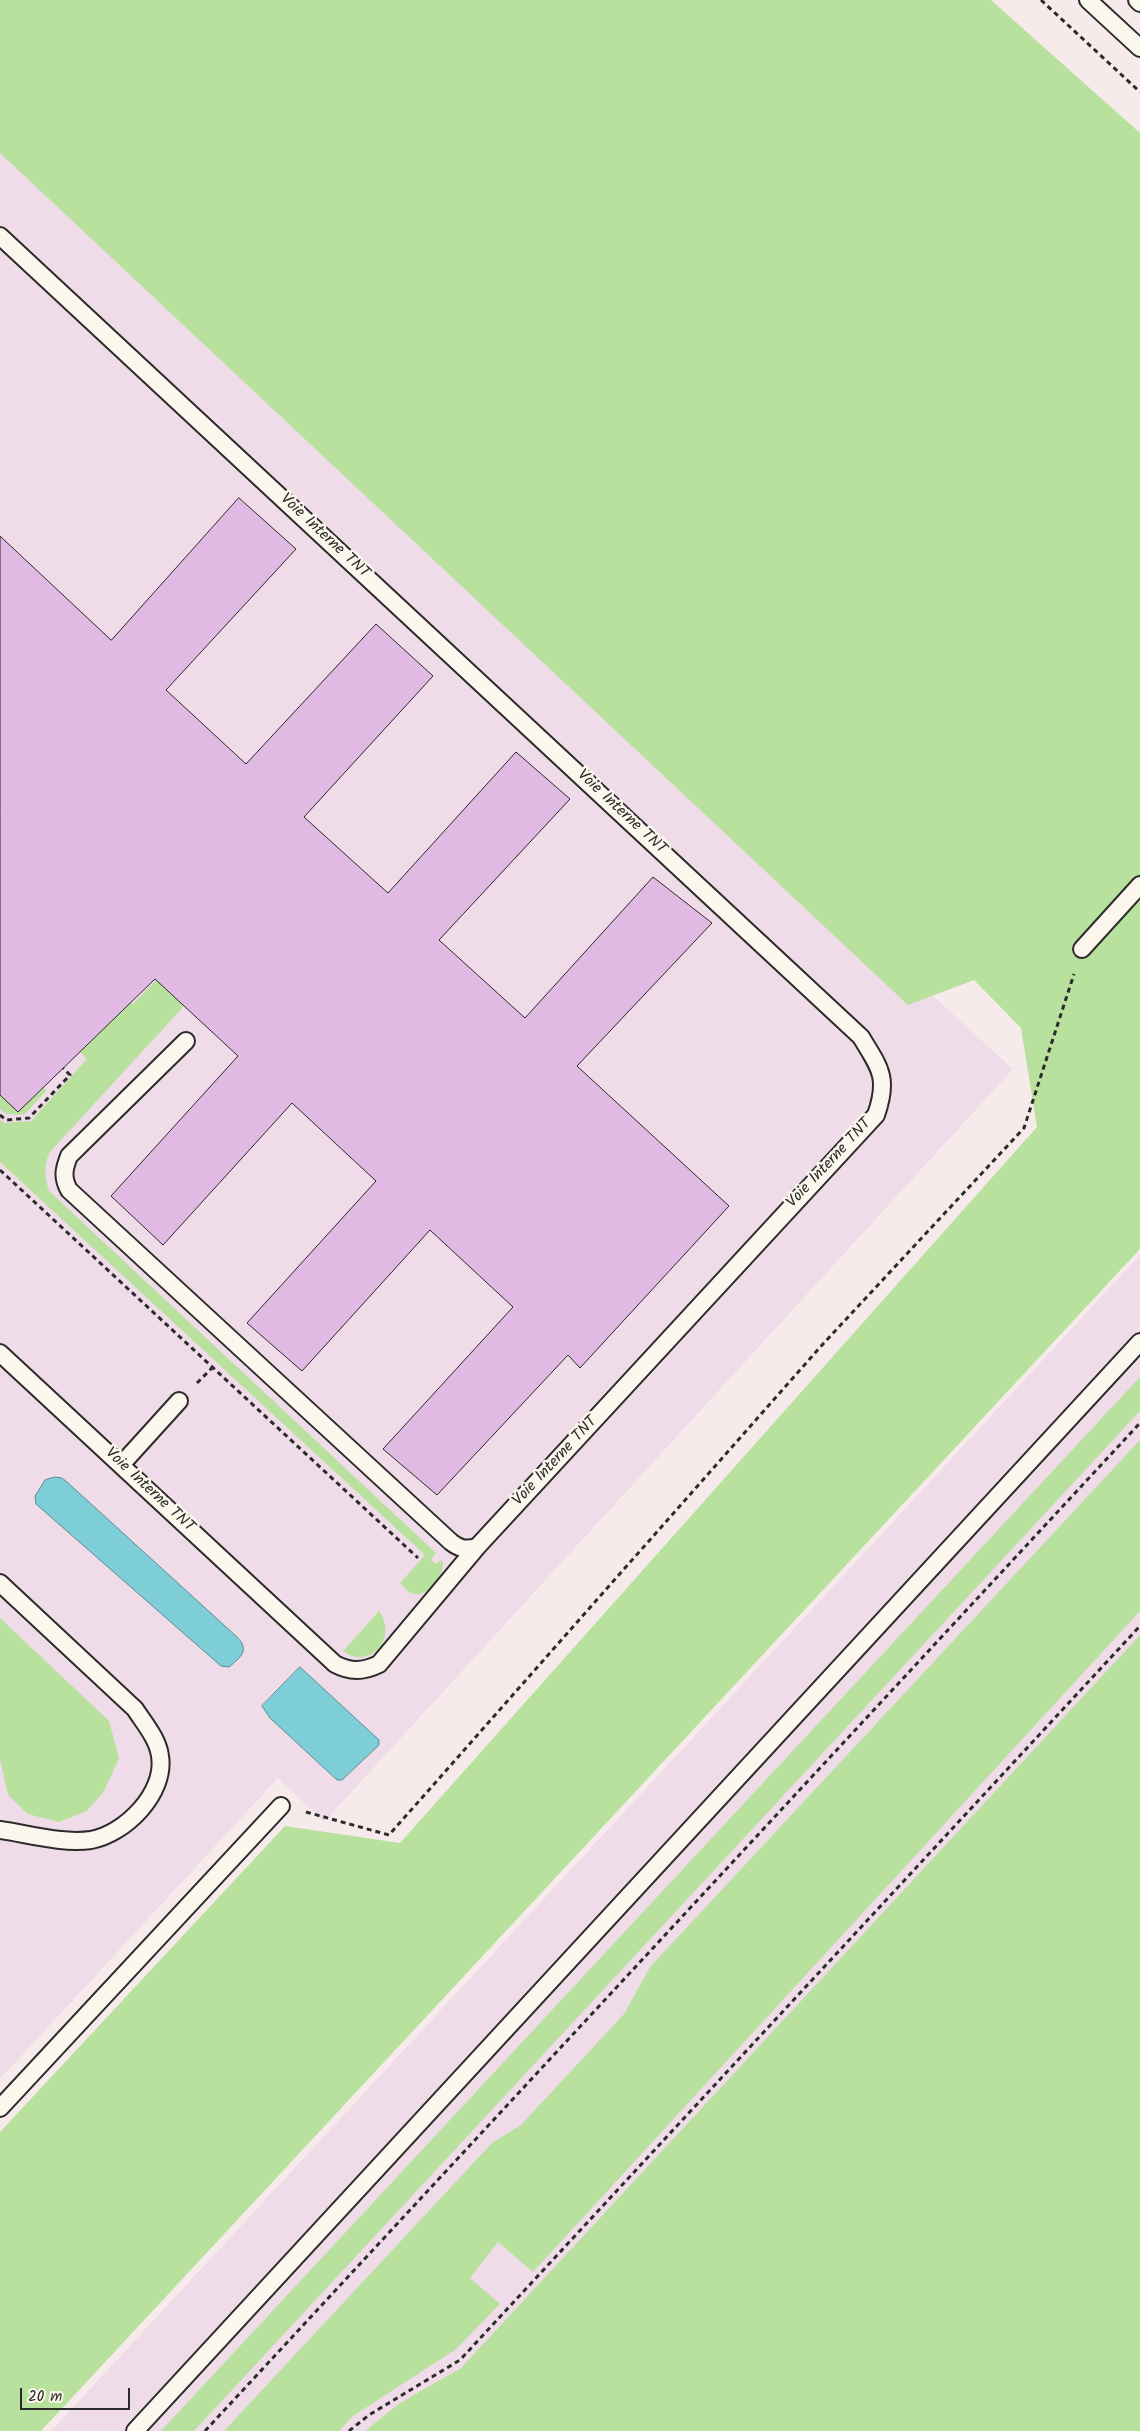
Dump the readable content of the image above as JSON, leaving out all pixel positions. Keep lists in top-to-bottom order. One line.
{"streets":{"lane":["Voie Interne TNT"]},"scale_bar":"20 m"}
